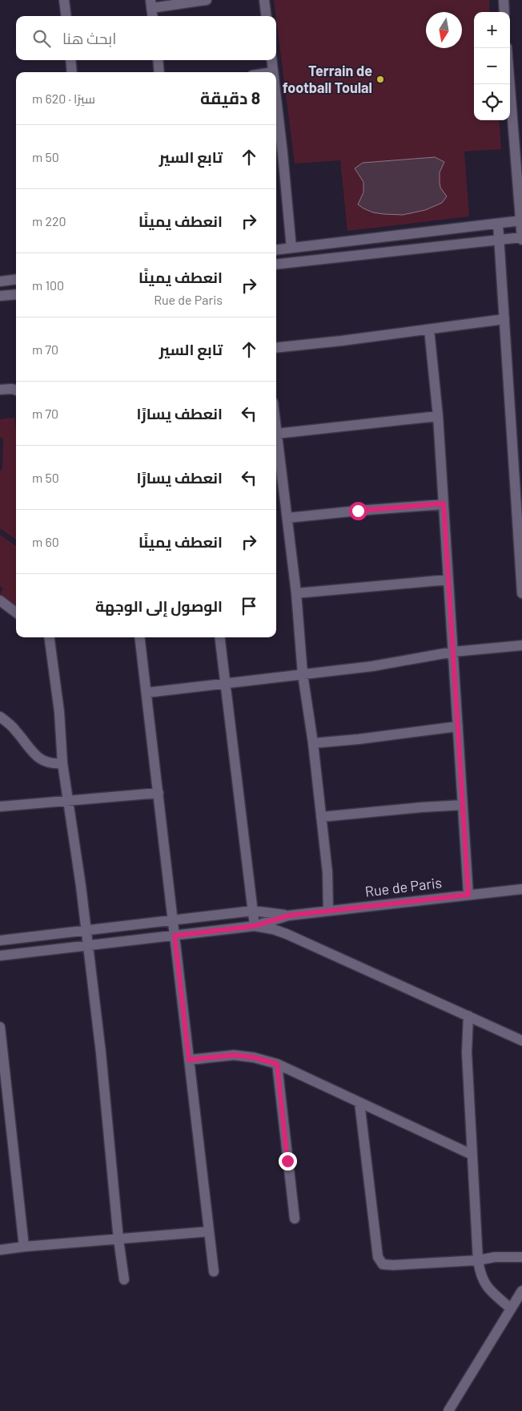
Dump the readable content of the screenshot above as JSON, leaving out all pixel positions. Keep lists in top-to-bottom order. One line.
{"streets":{"street":["Rue de Paris"]},"places":["Terrain de football Toulal"],"north":"bottom","page":{"map_buttons":["+","−"],"search":"ابحث هنا","heading":["8 دقيقة","سيرًا · 620 m"],"list":[["تابع السير","50 m"],["انعطف يمينًا","220 m"],["انعطف يمينًا","Rue de Paris","100 m"],["تابع السير","70 m"],["انعطف يسارًا","70 m"],["انعطف يسارًا","50 m"],["انعطف يمينًا","60 m"],"الوصول إلى الوجهة"]}}
